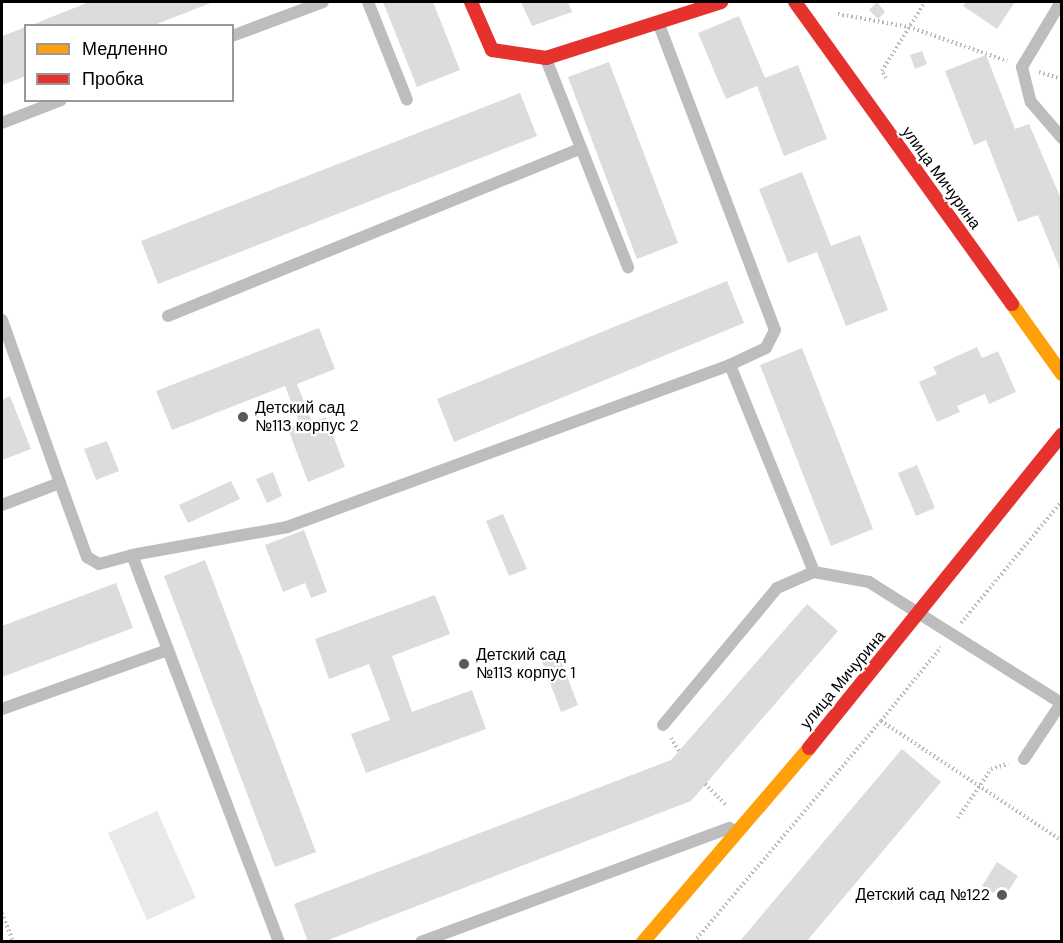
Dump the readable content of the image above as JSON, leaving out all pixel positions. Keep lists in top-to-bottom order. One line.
{"streets":{"street":["улица Мичурина"]},"places":["Детский сад №113 корпус 2","Детский сад №113 корпус 1","Детский сад №122"],"legend":["Медленно","Пробка"]}
